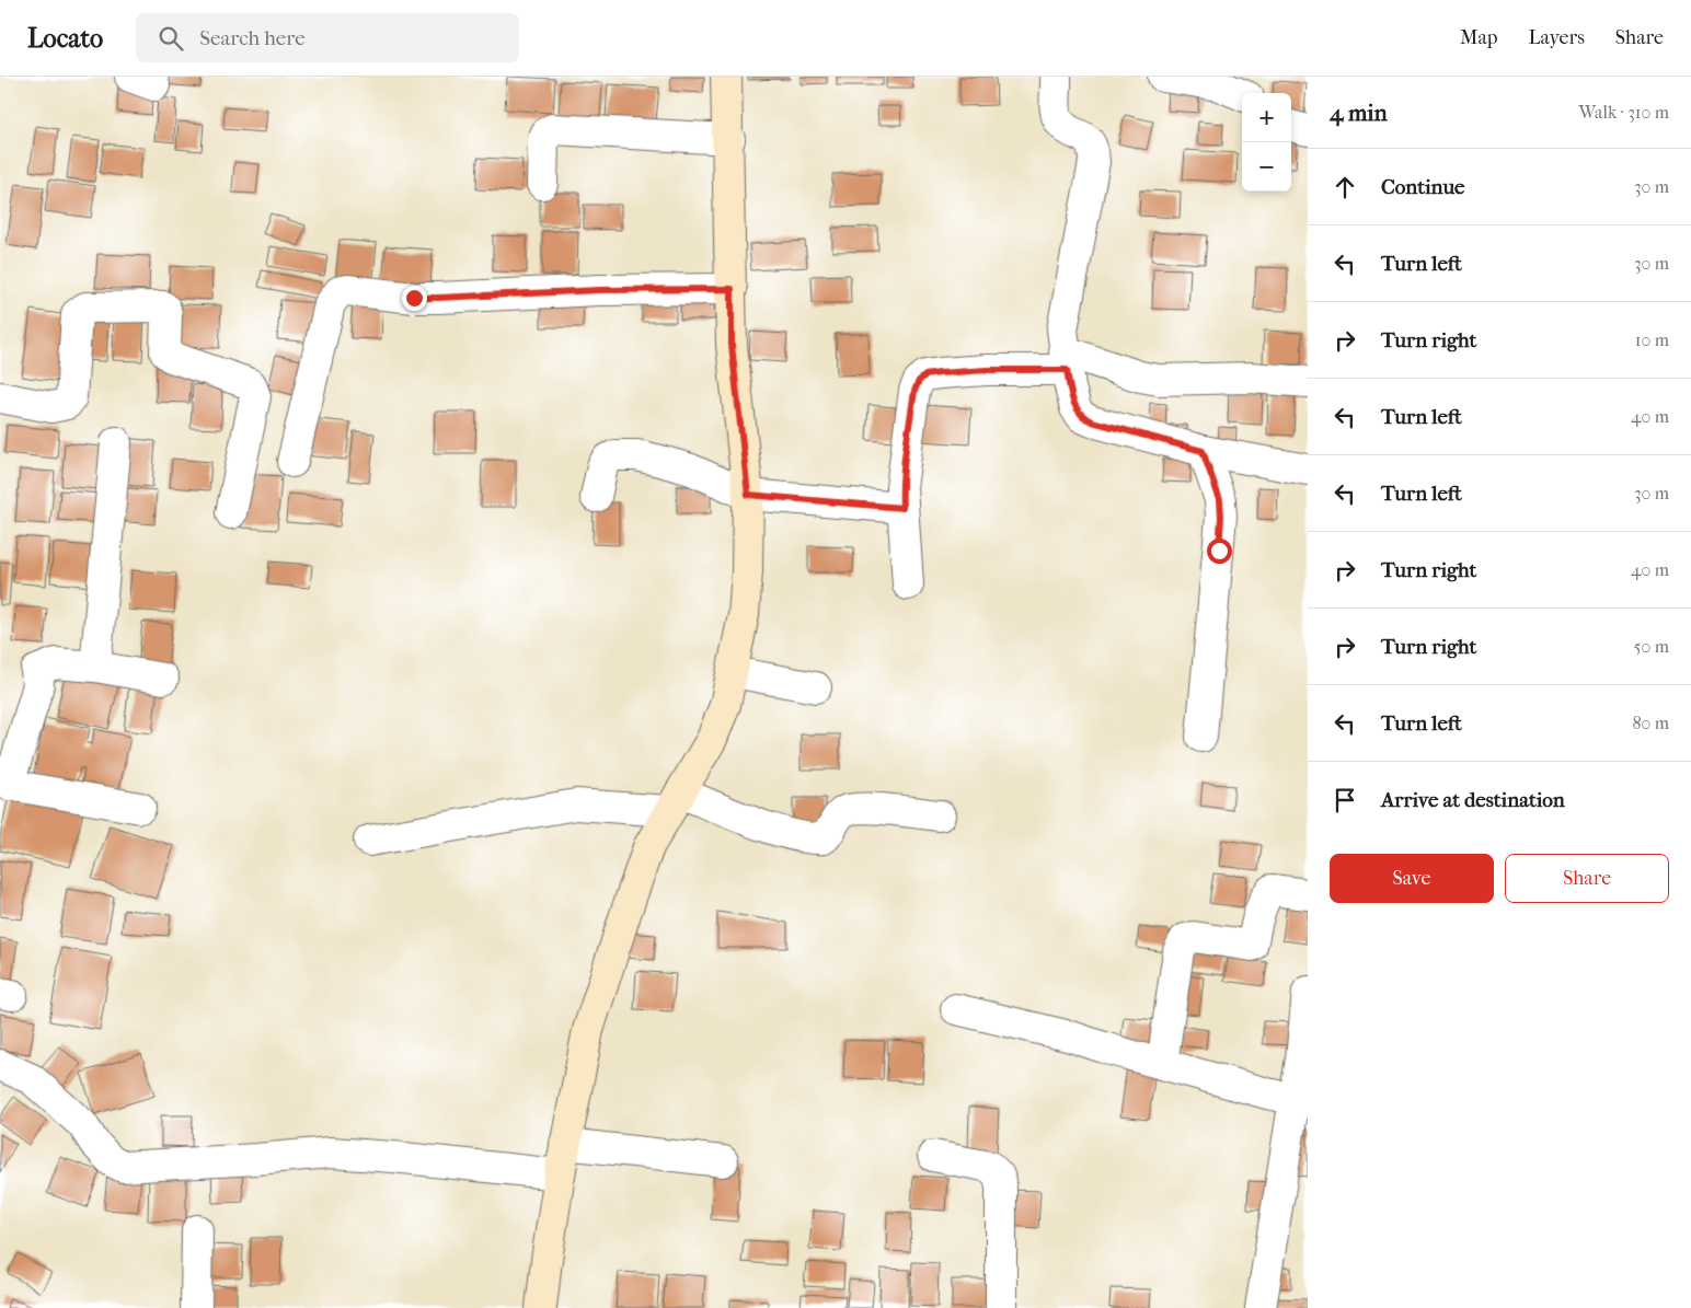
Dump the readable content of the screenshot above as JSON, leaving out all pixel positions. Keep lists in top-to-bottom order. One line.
{"page":{"header":"Locato","search":"Search here","nav":["Map","Layers","Share"],"heading":["4 min","Walk · 310 m"],"map_buttons":["+","−"],"list":[["Continue","30 m"],["Turn left","30 m"],["Turn right","10 m"],["Turn left","40 m"],["Turn left","30 m"],["Turn right","40 m"],["Turn right","50 m"],["Turn left","80 m"],"Arrive at destination"],"buttons":["Save","Share"]}}
